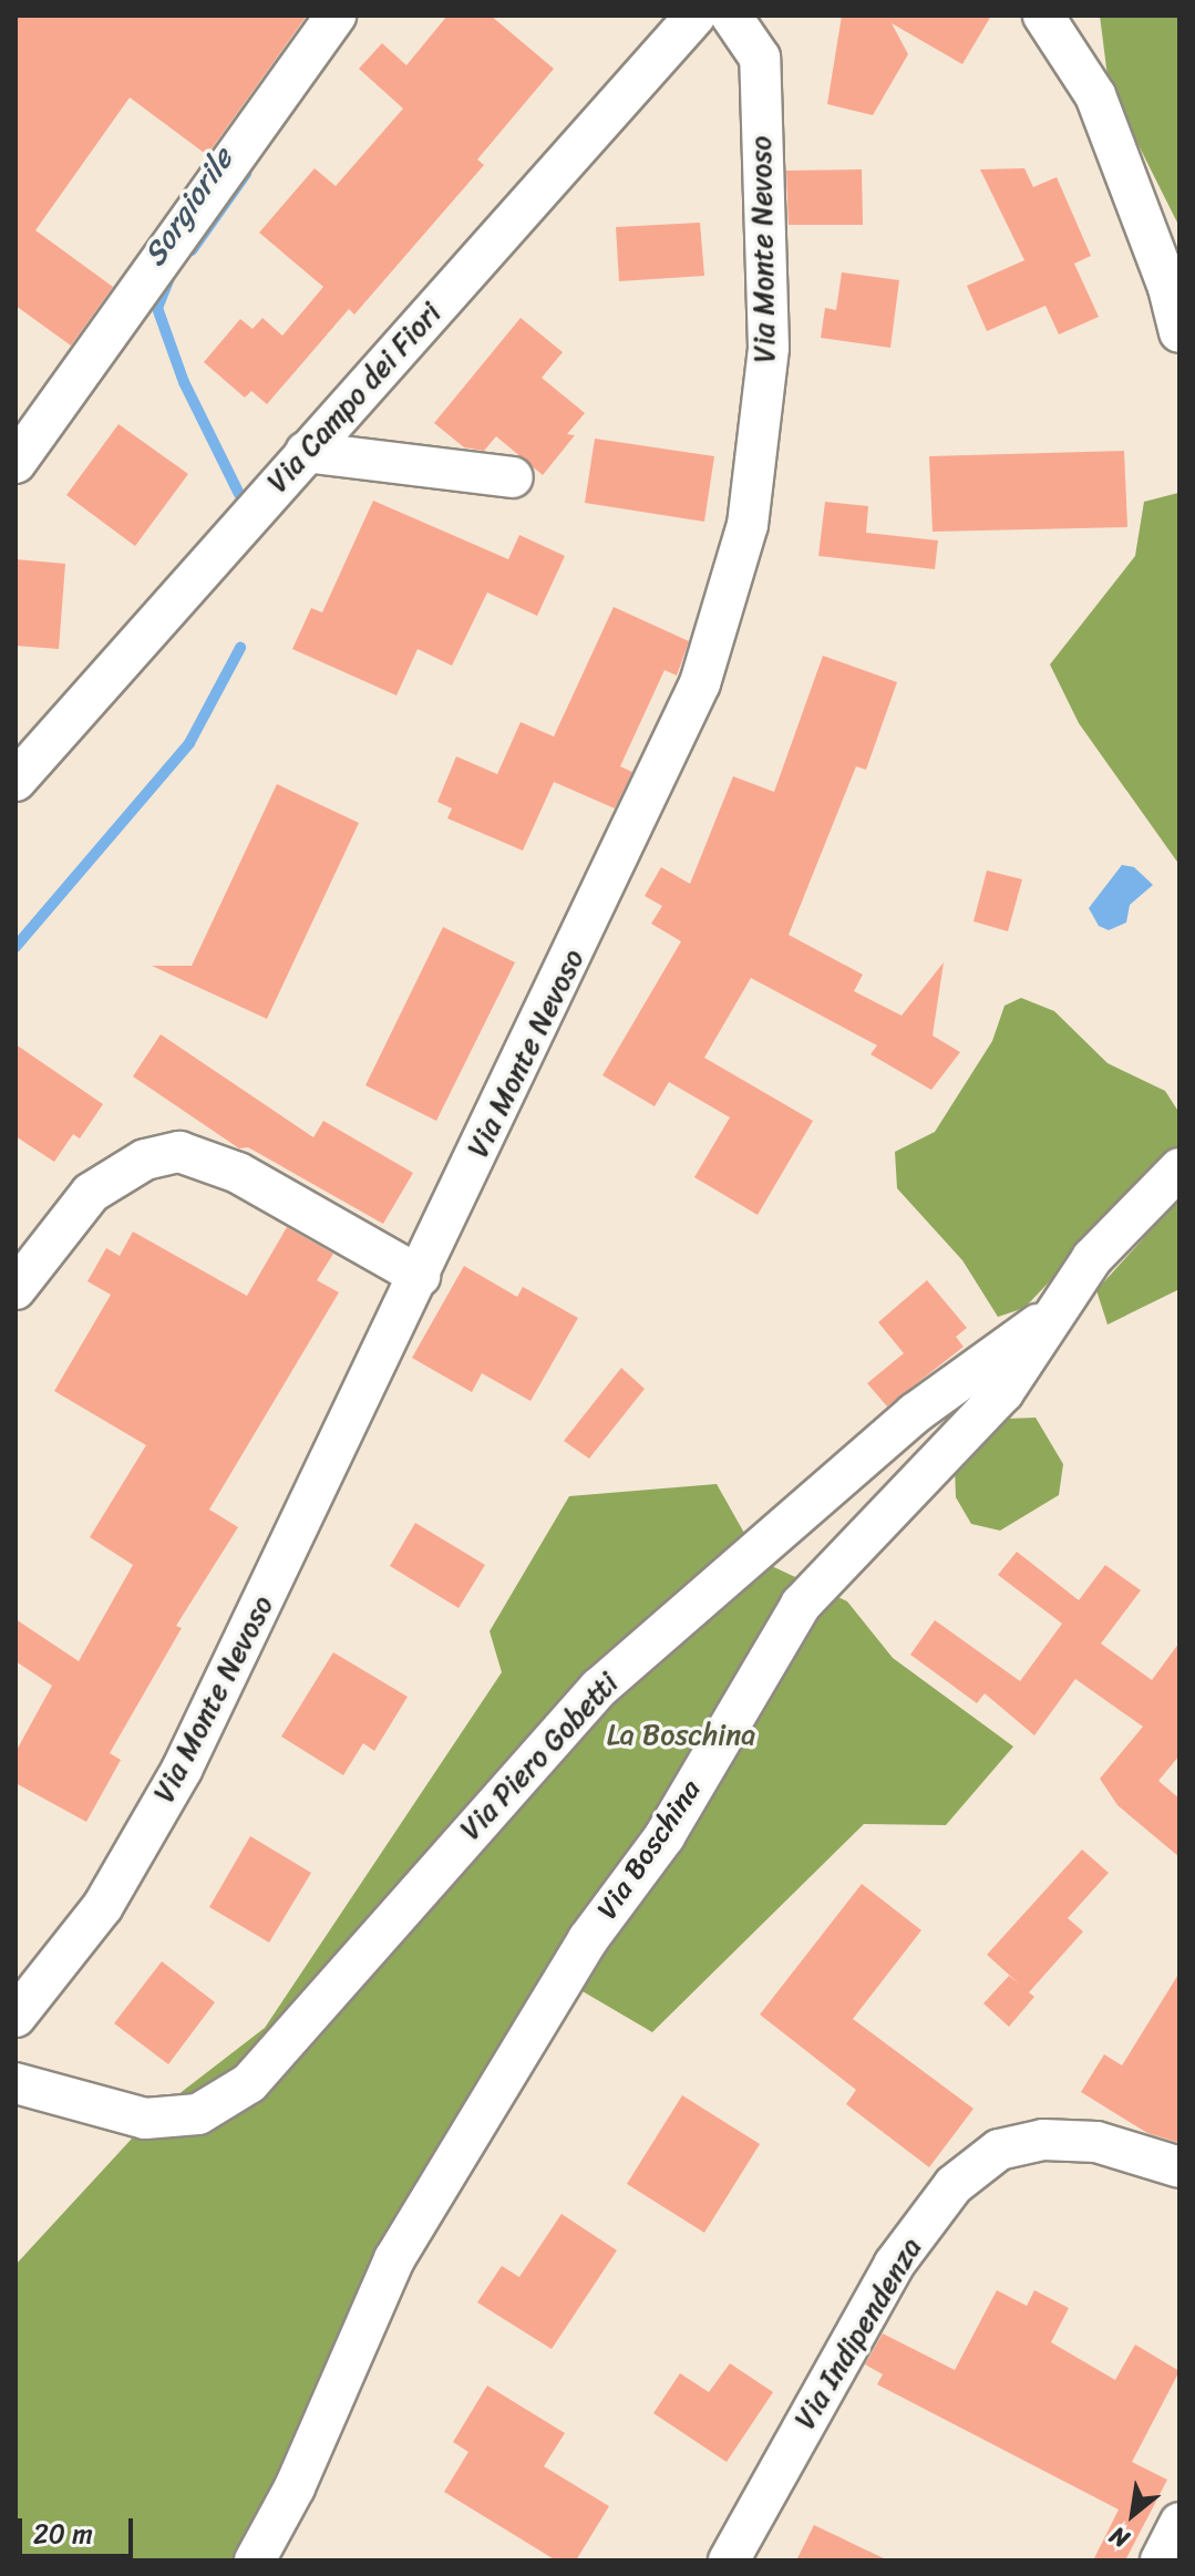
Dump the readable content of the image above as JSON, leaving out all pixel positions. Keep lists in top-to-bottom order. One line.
{"streets":{"street":["Via Monte Nevoso","Via Campo dei Fiori","Via Piero Gobetti","Via Boschina","Via Indipendenza"]},"crossings":[["Via Piero Gobetti","Via Boschina"]],"water":["Sorgiorile"],"parks":["La Boschina"],"scale_bar":"20 m","north":"bottom left"}
